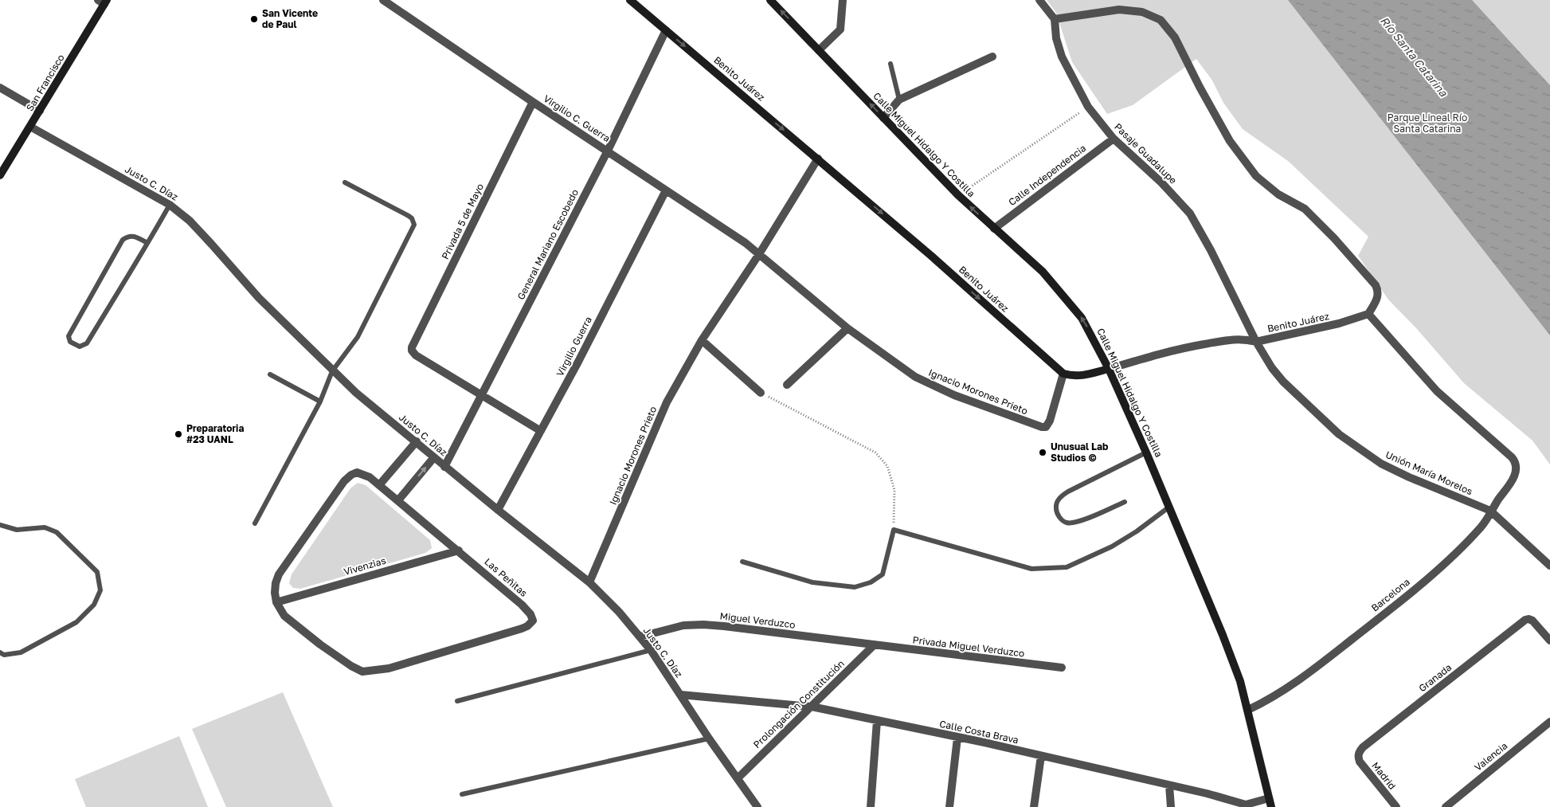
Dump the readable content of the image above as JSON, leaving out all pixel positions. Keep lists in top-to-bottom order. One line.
{"streets":{"street":["Benito Juárez","San Francisco","Virgilio C. Guerra","Calle Miguel Hidalgo Y Costilla","Pasaje Guadalupe","Calle Independencia","Justo C. Díaz","Privada 5 de Mayo","General Mariano Escobedo","Virgilio Guerra","Ignacio Morones Prieto","Unión María Morelos","Vivenzias","Las Peñitas","Barcelona","Miguel Verduzco","Privada Miguel Verduzco","Granada","Prolongación Constitución","Calle Costa Brava","Valencia","Madrid"]},"crossings":[["Benito Juárez","Calle Miguel Hidalgo Y Costilla"],["Benito Juárez","General Mariano Escobedo"],["Benito Juárez","Ignacio Morones Prieto"],["Benito Juárez","Unión María Morelos"],["Benito Juárez","Barcelona"],["San Francisco","Justo C. Díaz"],["Virgilio C. Guerra","Privada 5 de Mayo"],["Virgilio C. Guerra","General Mariano Escobedo"],["Virgilio C. Guerra","Virgilio Guerra"],["Virgilio C. Guerra","Ignacio Morones Prieto"],["Calle Miguel Hidalgo Y Costilla","Calle Independencia"],["Calle Miguel Hidalgo Y Costilla","Barcelona"],["Calle Miguel Hidalgo Y Costilla","Calle Costa Brava"],["Pasaje Guadalupe","Calle Independencia"],["Pasaje Guadalupe","Unión María Morelos"],["Justo C. Díaz","General Mariano Escobedo"],["Justo C. Díaz","Virgilio Guerra"],["Justo C. Díaz","Ignacio Morones Prieto"],["Justo C. Díaz","Miguel Verduzco"],["Justo C. Díaz","Prolongación Constitución"],["Justo C. Díaz","Calle Costa Brava"],["Privada 5 de Mayo","General Mariano Escobedo"],["Unión María Morelos","Barcelona"],["Vivenzias","Las Peñitas"],["Miguel Verduzco","Privada Miguel Verduzco"],["Miguel Verduzco","Prolongación Constitución"],["Privada Miguel Verduzco","Prolongación Constitución"],["Granada","Madrid"],["Prolongación Constitución","Calle Costa Brava"]],"one_way":["Benito Juárez","Calle Miguel Hidalgo Y Costilla"],"water":["Río Santa Catarina"],"parks":["Parque Lineal Río Santa Catarina"],"places":["San Vicente de Paul","Preparatoria #23 UANL","Unusual Lab Studios ©"]}
